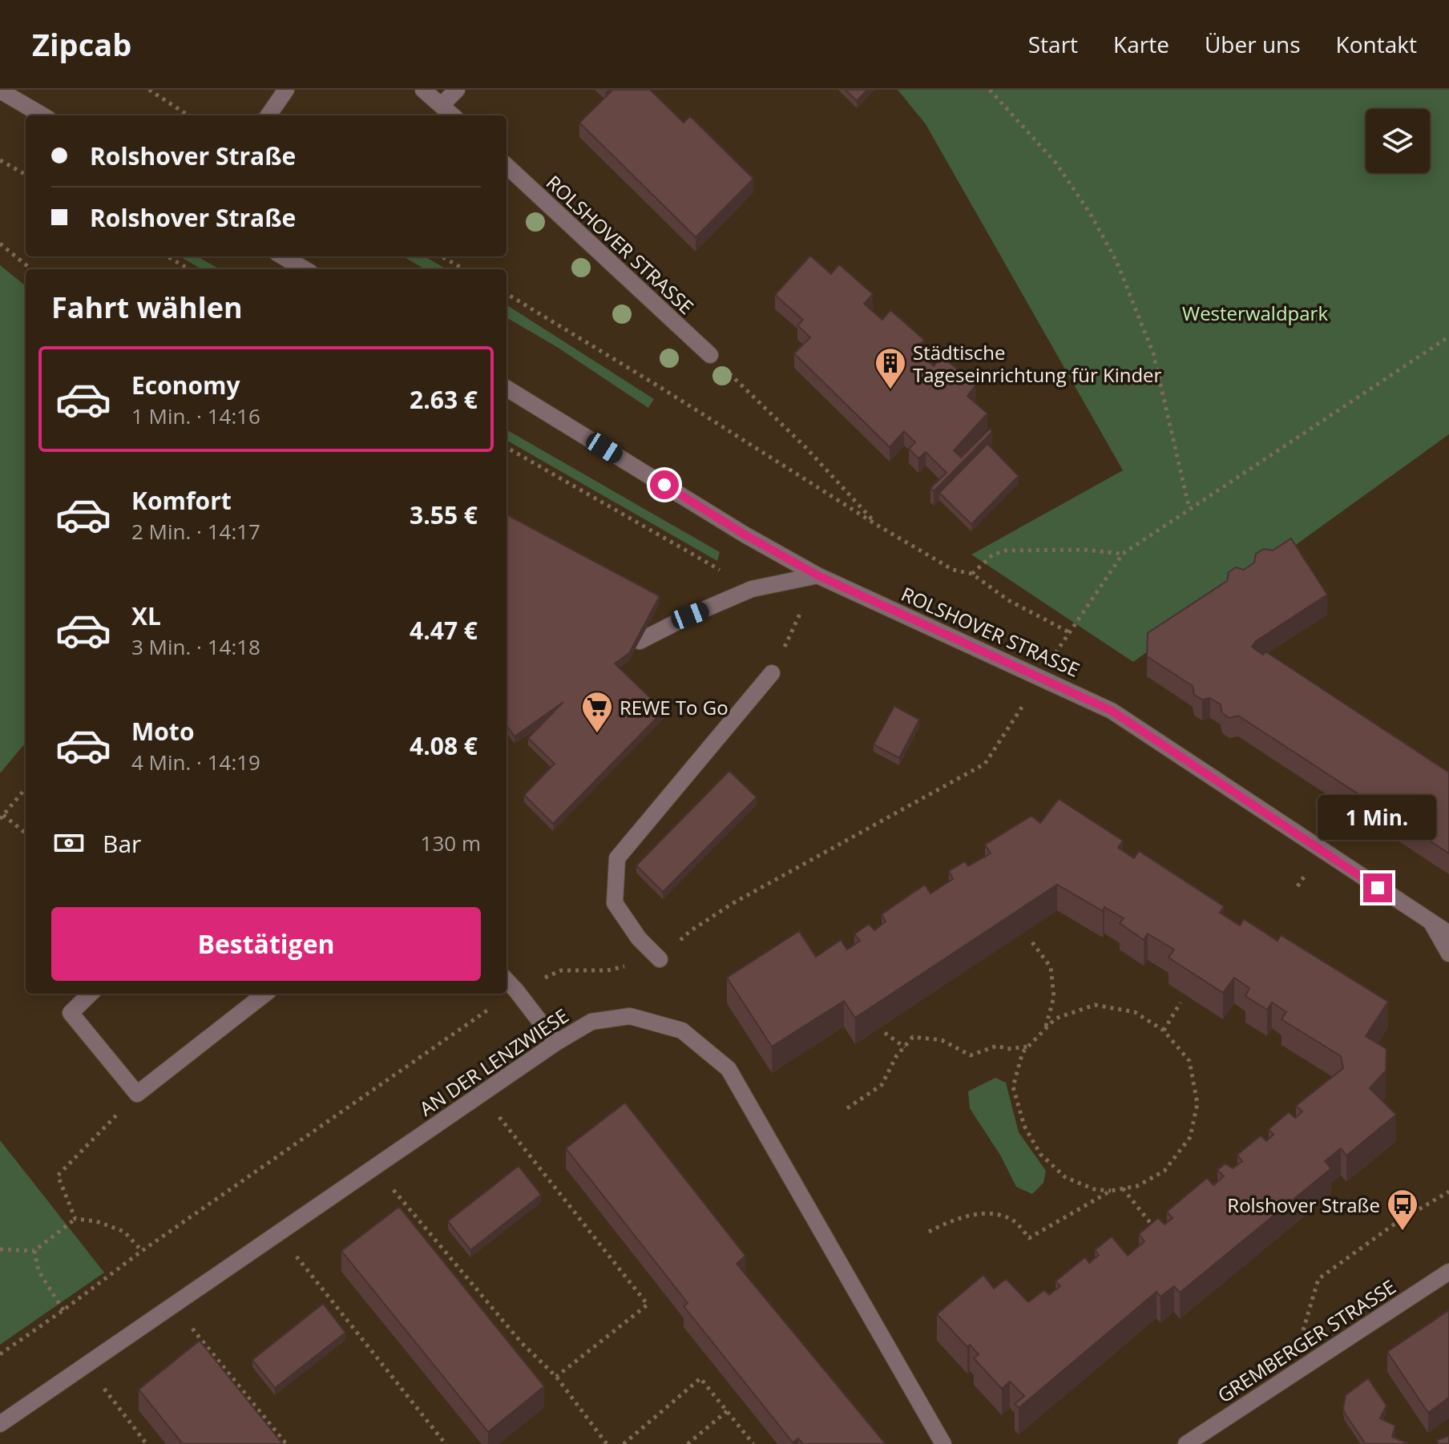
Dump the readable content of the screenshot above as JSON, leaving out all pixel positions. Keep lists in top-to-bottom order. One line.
{"streets":{"street":["ROLSHOVER STRASSE","AN DER LENZWIESE","GREMBERGER STRASSE"]},"parks":["Westerwaldpark"],"places":{"building":["Städtische Tageseinrichtung für Kinder"],"supermarket":["REWE To Go"],"bus stop":["Rolshover Straße"]},"page":{"header":"Zipcab","nav":["Start","Karte","Über uns","Kontakt"],"banner":["Rolshover Straße","Rolshover Straße"],"heading":"Fahrt wählen","list":[{"name":"Economy","note":"1 Min. · 14:16","value":"2.63 €"},{"name":"Komfort","note":"2 Min. · 14:17","value":"3.55 €"},{"name":"XL","note":"3 Min. · 14:18","value":"4.47 €"},{"name":"Moto","note":"4 Min. · 14:19","value":"4.08 €"}],"bubble":"1 Min.","pay":["Bar","130 m"],"buttons":"Bestätigen"}}
